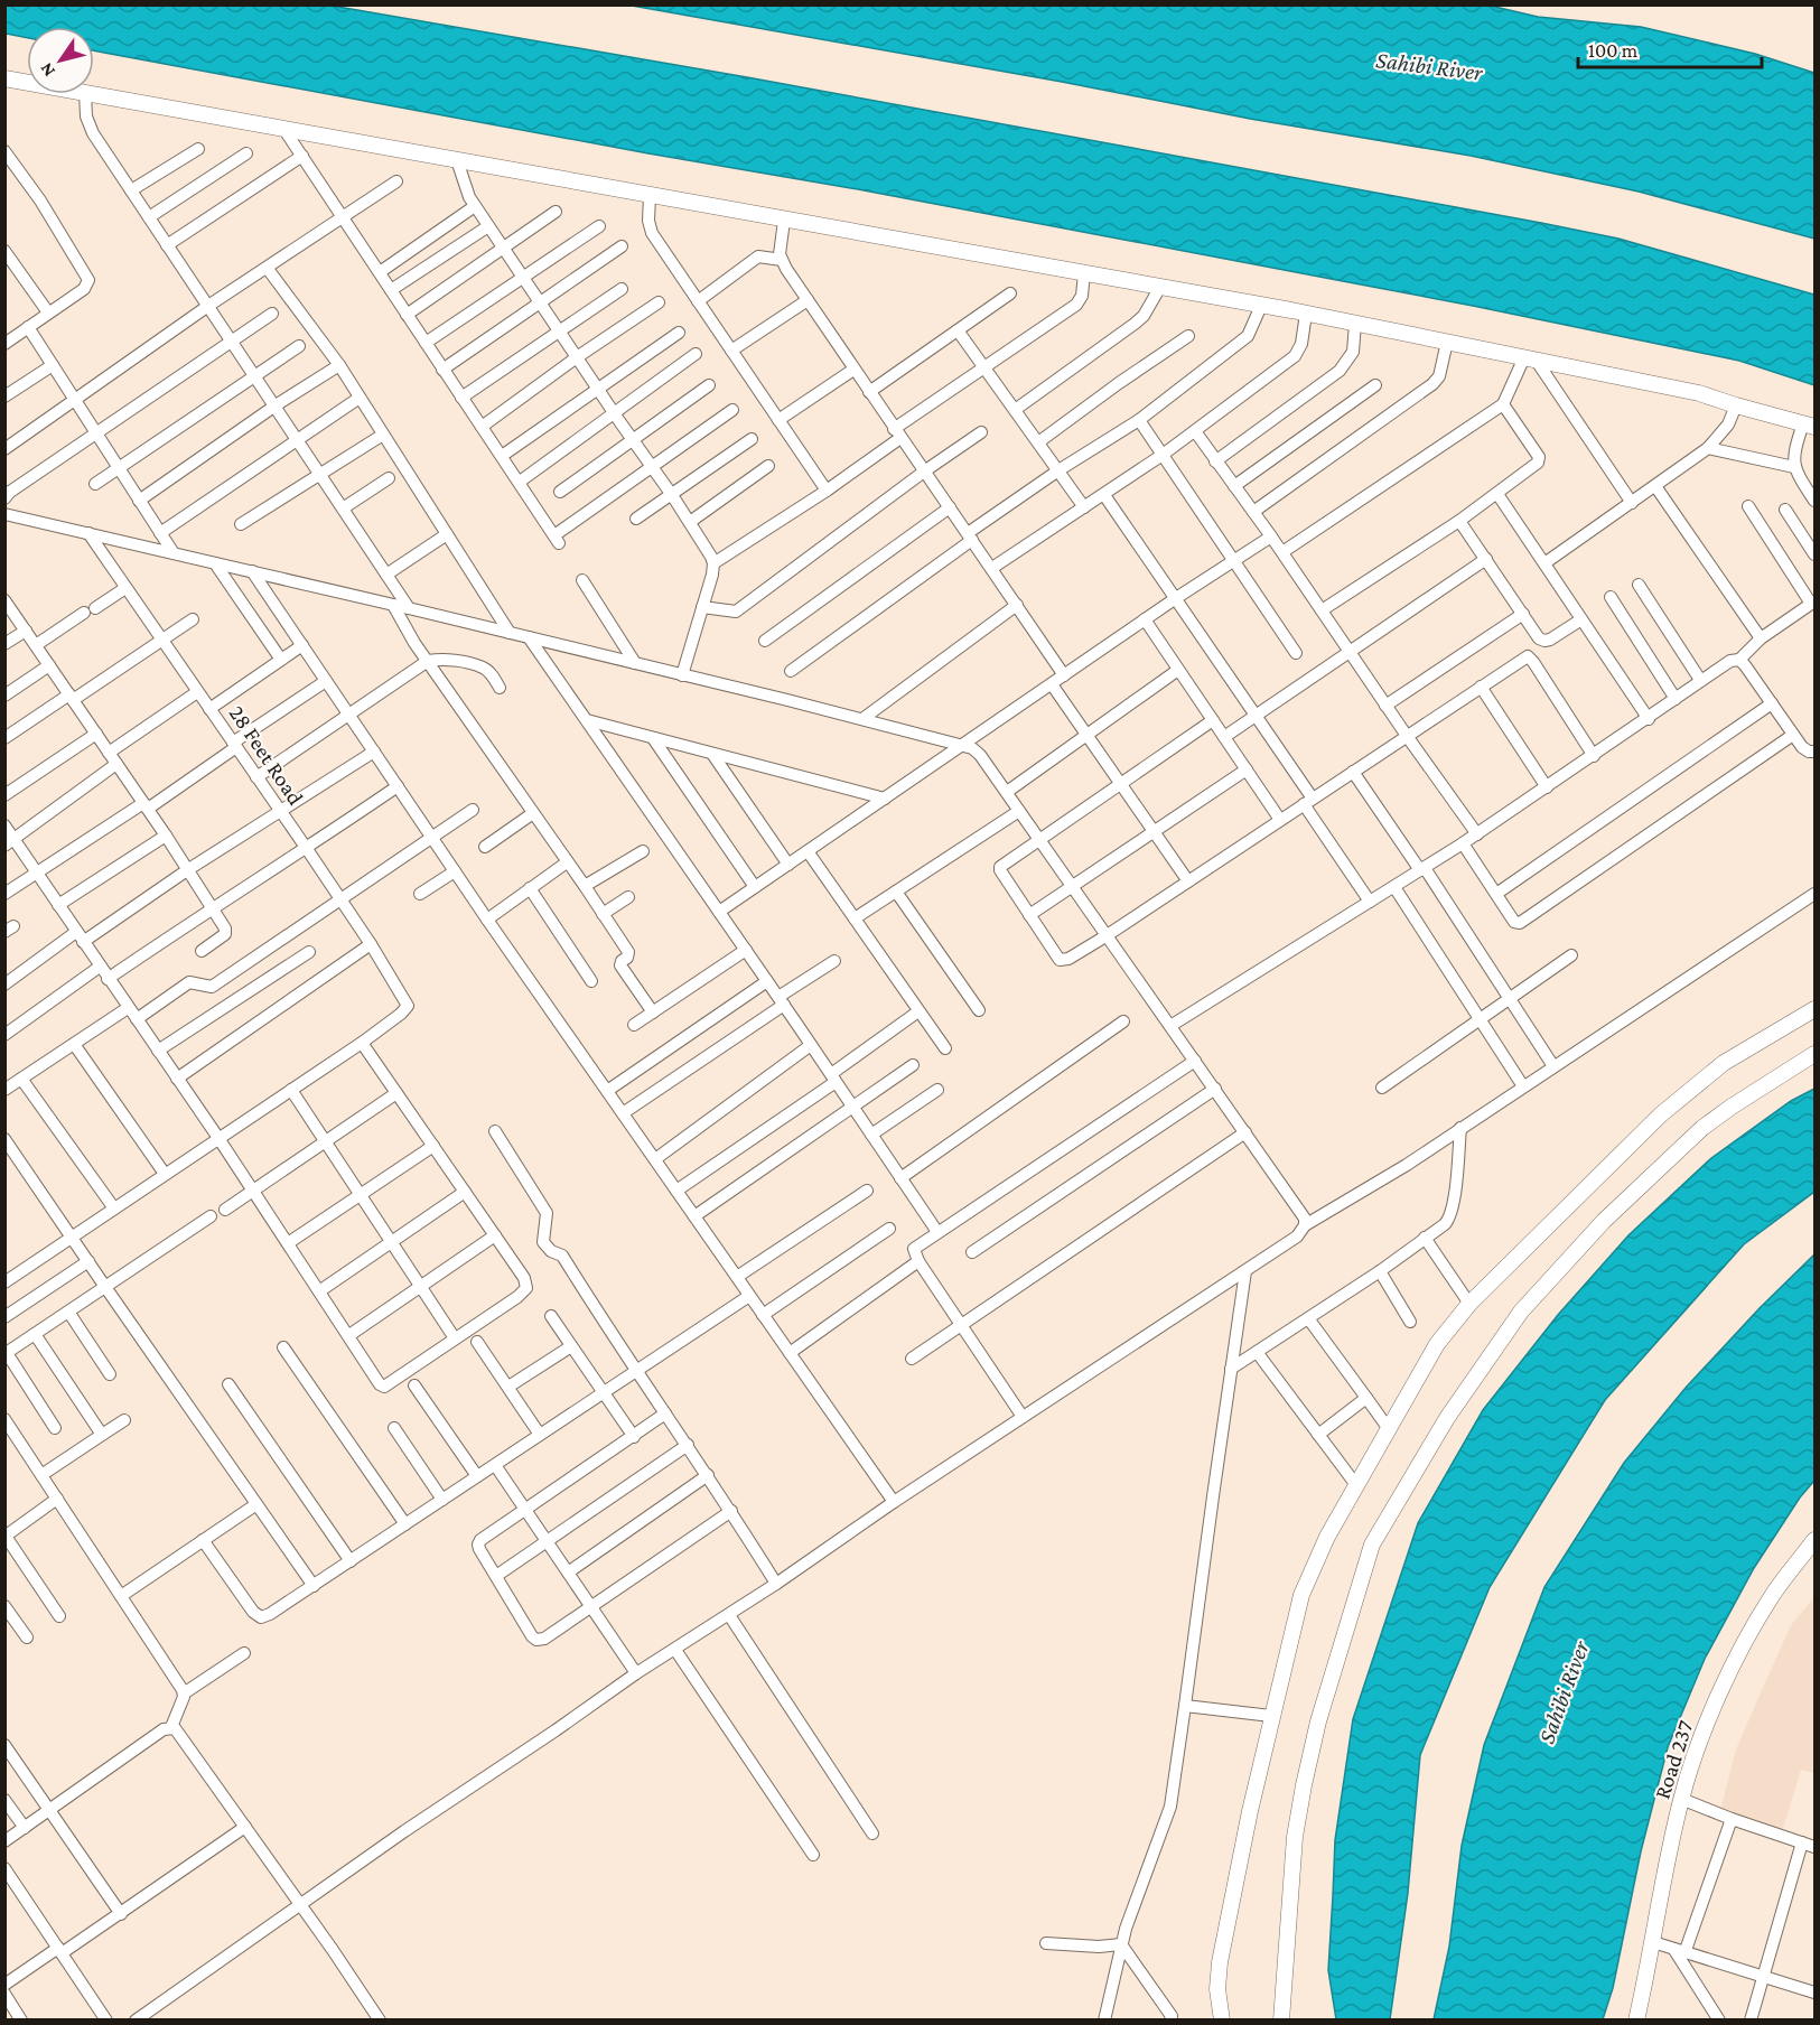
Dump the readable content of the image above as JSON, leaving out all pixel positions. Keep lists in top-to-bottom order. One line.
{"streets":{"street":["28 Feet Road","Road 237"]},"water":["Sahibi River"],"scale_bar":"100 m","north":"bottom left"}
